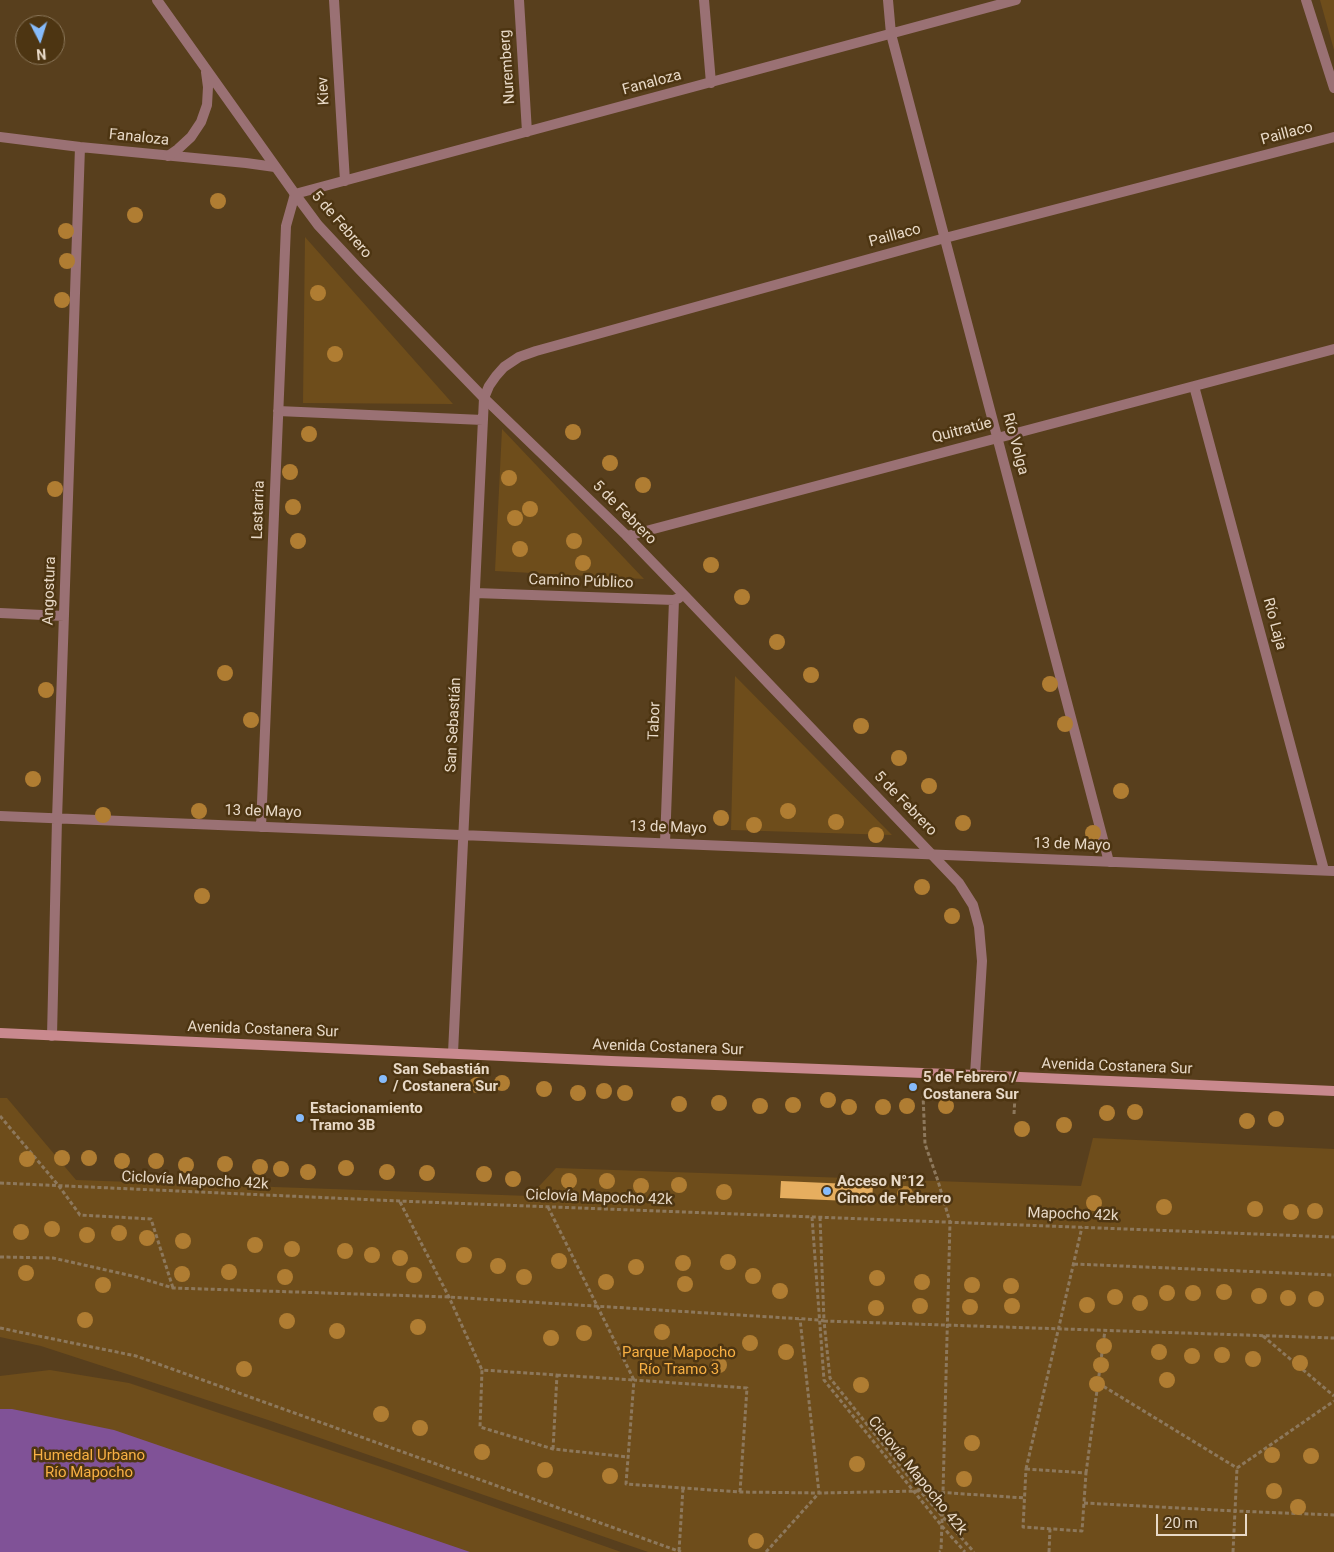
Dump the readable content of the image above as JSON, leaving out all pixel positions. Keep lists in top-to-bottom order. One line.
{"streets":{"main road":["Avenida Costanera Sur"],"street":["Nuremberg","Fanaloza","Kiev","Paillaco","5 de Febrero","Quitratúe","Río Volga","Lastarria","Camino Público","Angostura","Río Laja","Tabor","San Sebastián","13 de Mayo"],"path":["Ciclovía Mapocho 42k","Mapocho 42k"]},"crossings":[["Nuremberg","Fanaloza"],["Fanaloza","Kiev"],["Fanaloza","5 de Febrero"],["Fanaloza","Río Volga"],["Fanaloza","Lastarria"],["Fanaloza","Angostura"],["Paillaco","5 de Febrero"],["Paillaco","Río Volga"],["Paillaco","San Sebastián"],["5 de Febrero","Quitratúe"],["5 de Febrero","Lastarria"],["5 de Febrero","Camino Público"],["5 de Febrero","San Sebastián"],["5 de Febrero","13 de Mayo"],["5 de Febrero","Avenida Costanera Sur"],["Quitratúe","Río Volga"],["Quitratúe","Río Laja"],["Río Volga","13 de Mayo"],["Lastarria","13 de Mayo"],["Camino Público","Tabor"],["Camino Público","San Sebastián"],["Angostura","13 de Mayo"],["Angostura","Avenida Costanera Sur"],["Río Laja","13 de Mayo"],["Tabor","13 de Mayo"],["San Sebastián","13 de Mayo"],["San Sebastián","Avenida Costanera Sur"],["Ciclovía Mapocho 42k","Mapocho 42k"]],"parks":["Parque Mapocho Río Tramo 3","Humedal Urbano Río Mapocho"],"places":["San Sebastián / Costanera Sur","5 de Febrero / Costanera Sur","Estacionamiento Tramo 3B","Acceso N°12 Cinco de Febrero"],"scale_bar":"20 m","north":"bottom"}
